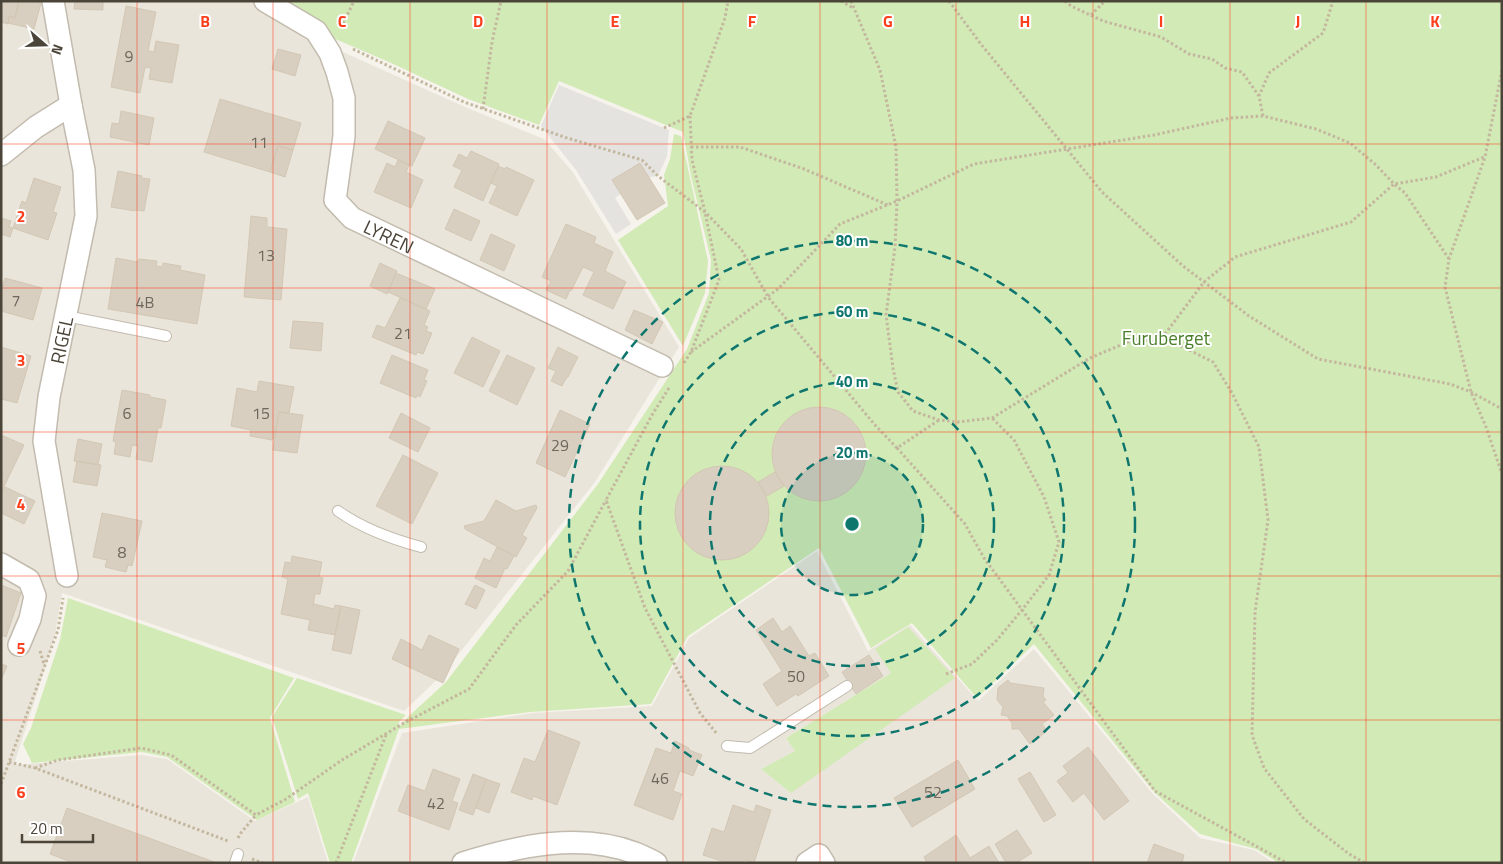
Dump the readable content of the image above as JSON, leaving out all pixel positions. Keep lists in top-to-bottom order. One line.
{"streets":{"street":["LYREN","RIGEL"]},"parks":["Furuberget"],"house_numbers":["9","11","13","7","4B","21","6","15","29","8","50","46","52","42"],"scale_bar":"20 m","north":"right","grid":{"columns":["B","C","D","E","F","G","H","I","J","K"],"rows":["2","3","4","5","6"]},"rings":["80 m","60 m","40 m","20 m"]}
